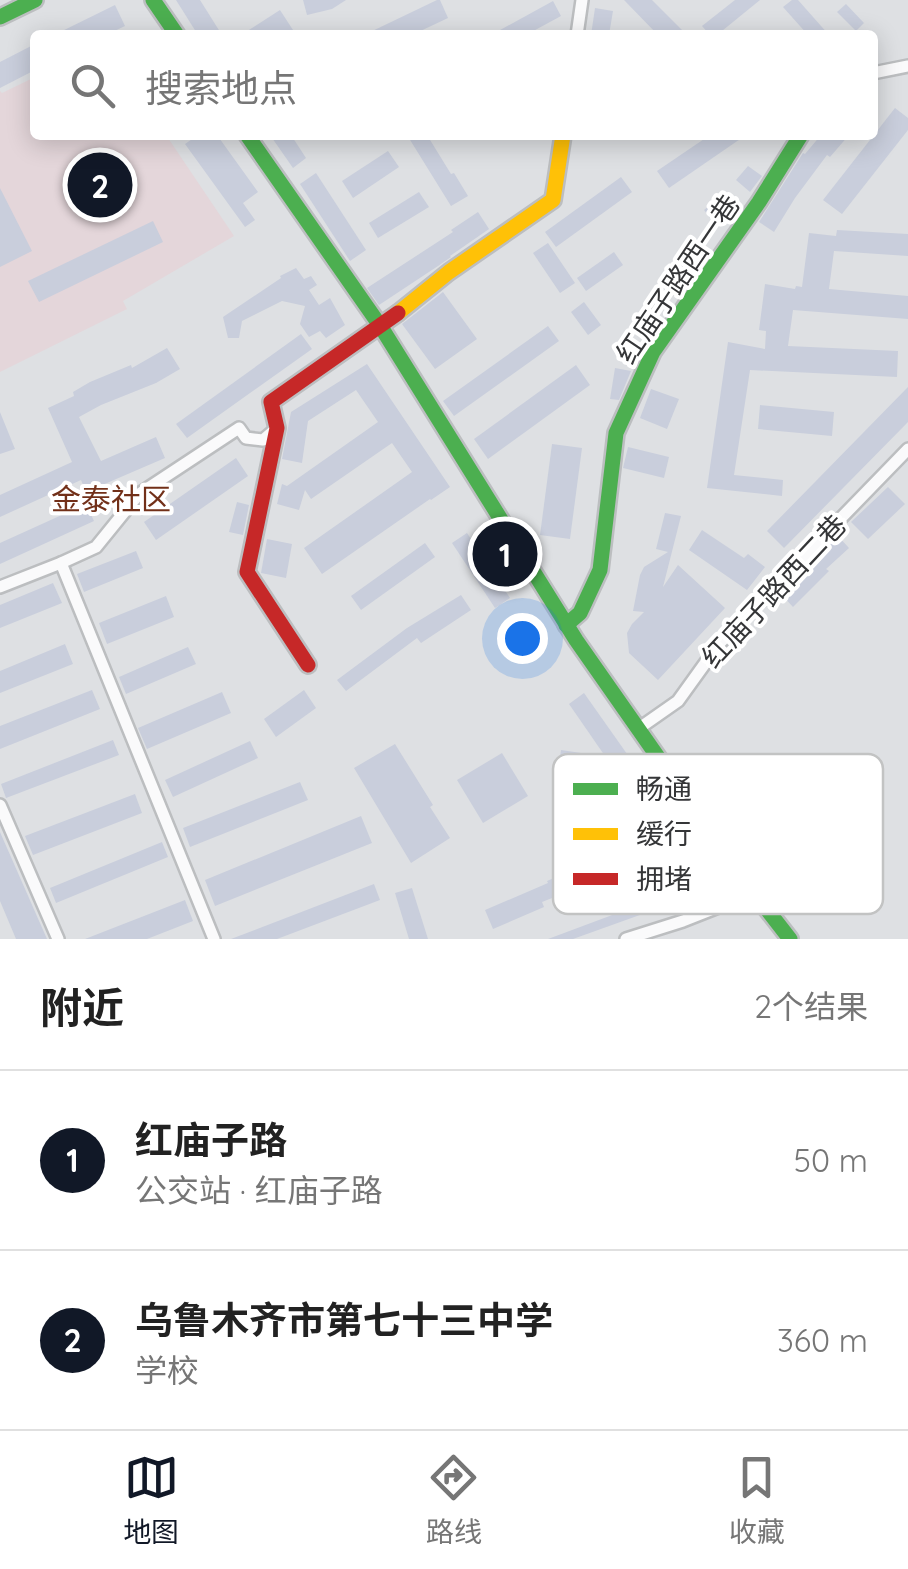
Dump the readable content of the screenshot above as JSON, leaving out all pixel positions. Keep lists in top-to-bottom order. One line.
{"streets":{"street":["红庙子路西一巷","红庙子路西二巷"]},"districts":["金泰社区"],"legend":["畅通","缓行","拥堵"],"page":{"search":"搜索地点","pins":["2","1"],"heading":["附近","2个结果"],"list":[{"mark":"1","name":"红庙子路","note":"公交站 · 红庙子路","value":"50 m"},{"mark":"2","name":"乌鲁木齐市第七十三中学","note":"学校","value":"360 m"}],"nav":["地图","路线","收藏"]}}
